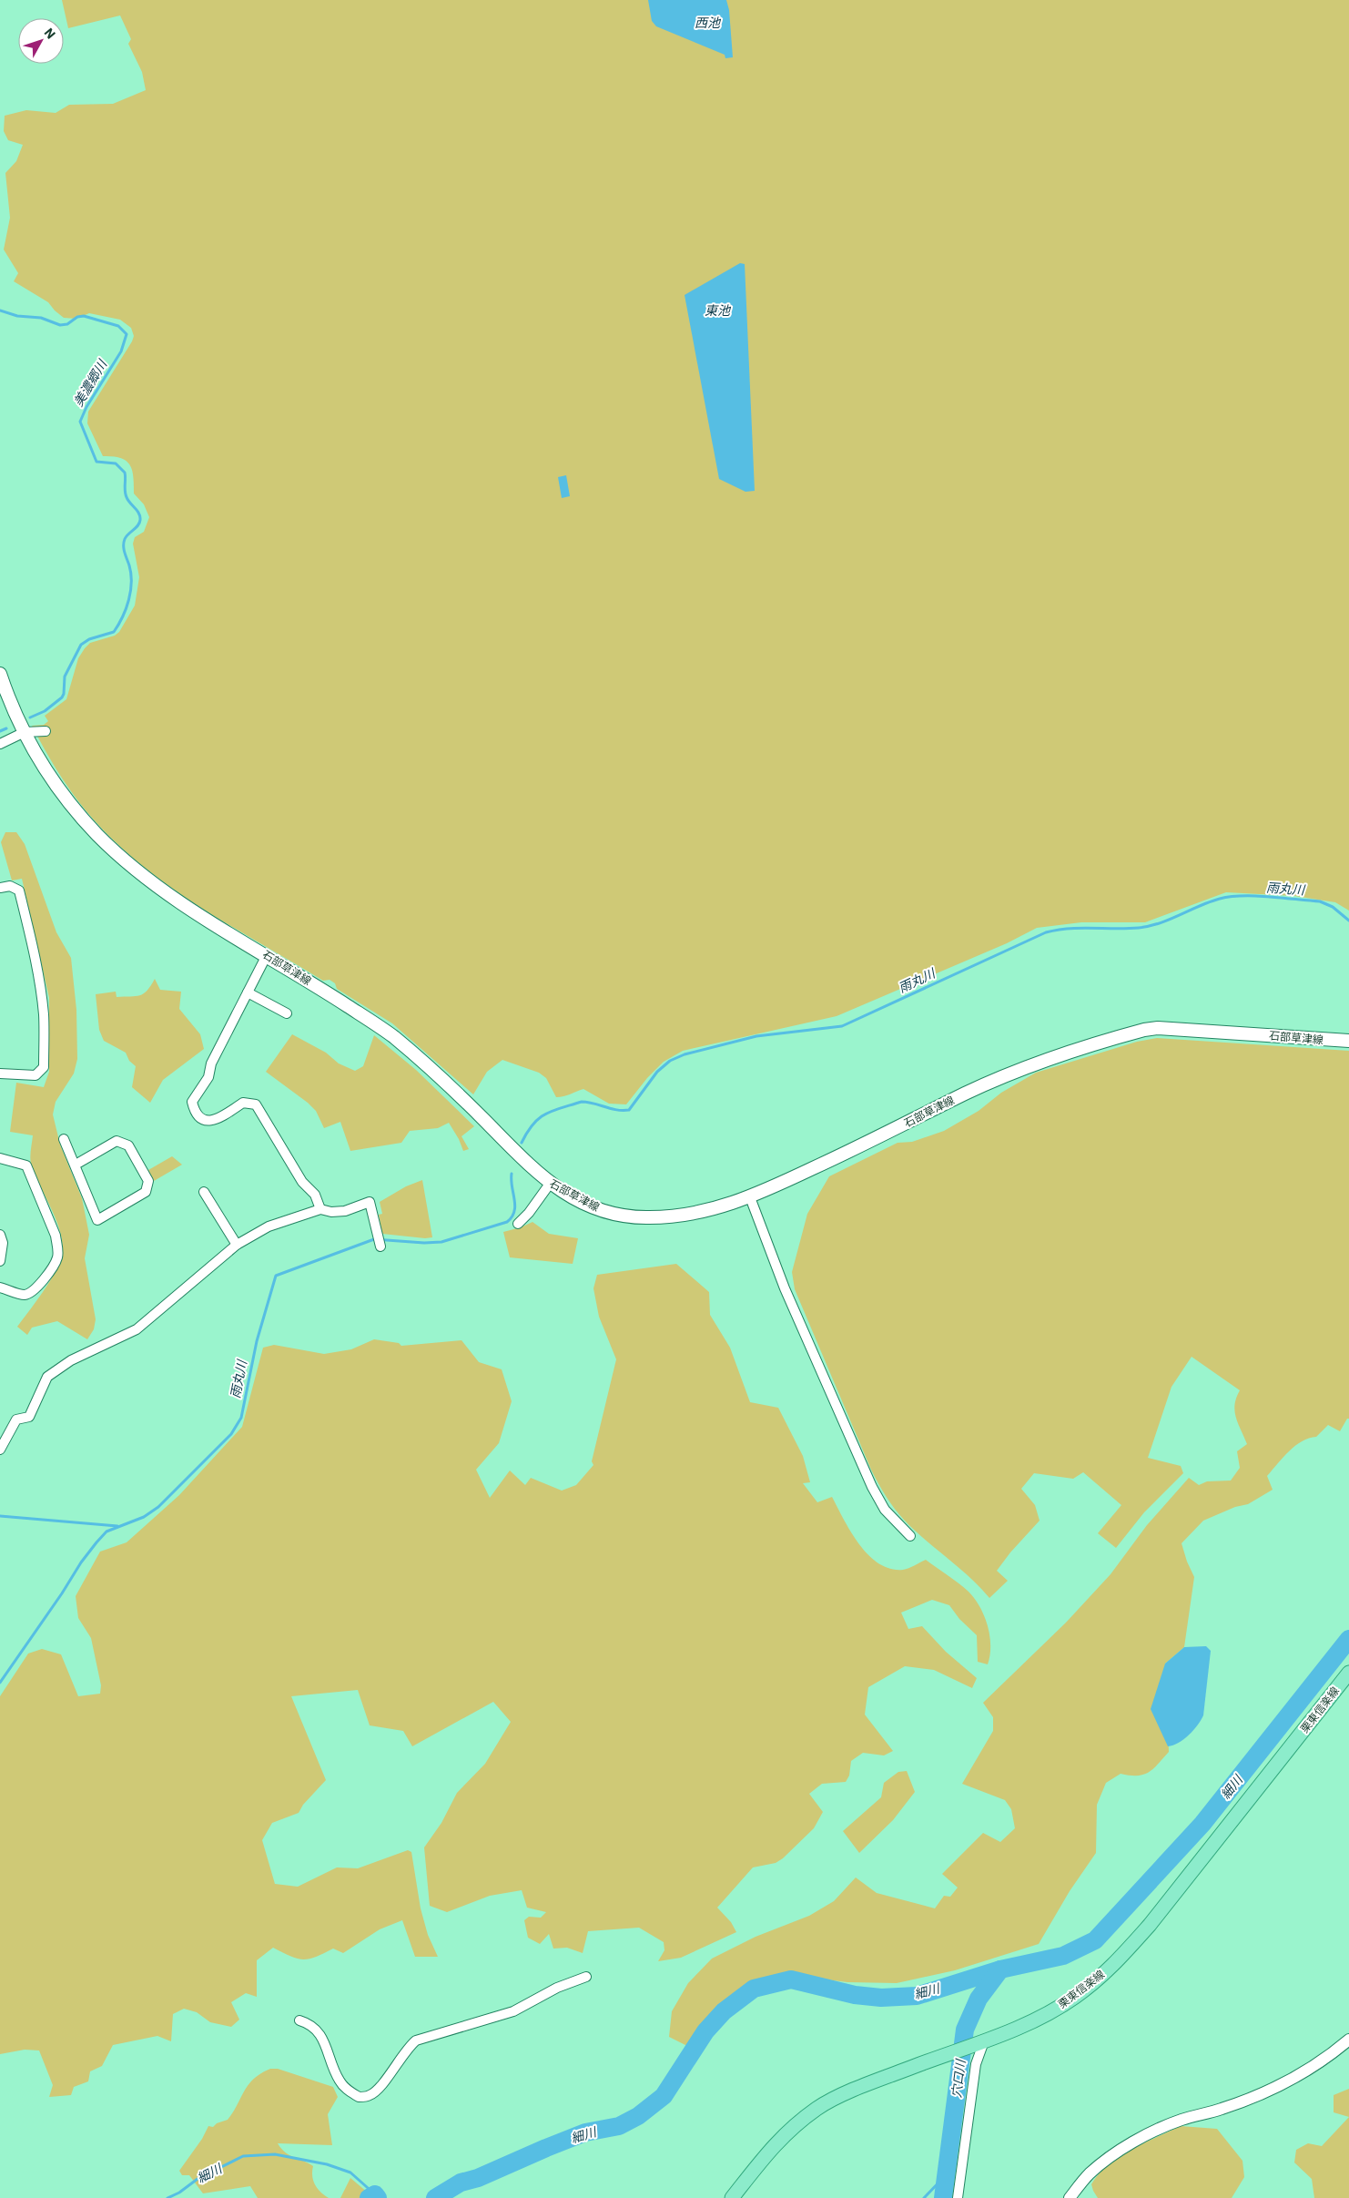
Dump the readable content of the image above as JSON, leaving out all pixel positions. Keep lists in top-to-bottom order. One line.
{"streets":{"main road":["石部草津線","栗東信楽線"]},"water":["西池","東池","美濃郷川","雨丸川","細川","穴口川"],"north":"top right"}
